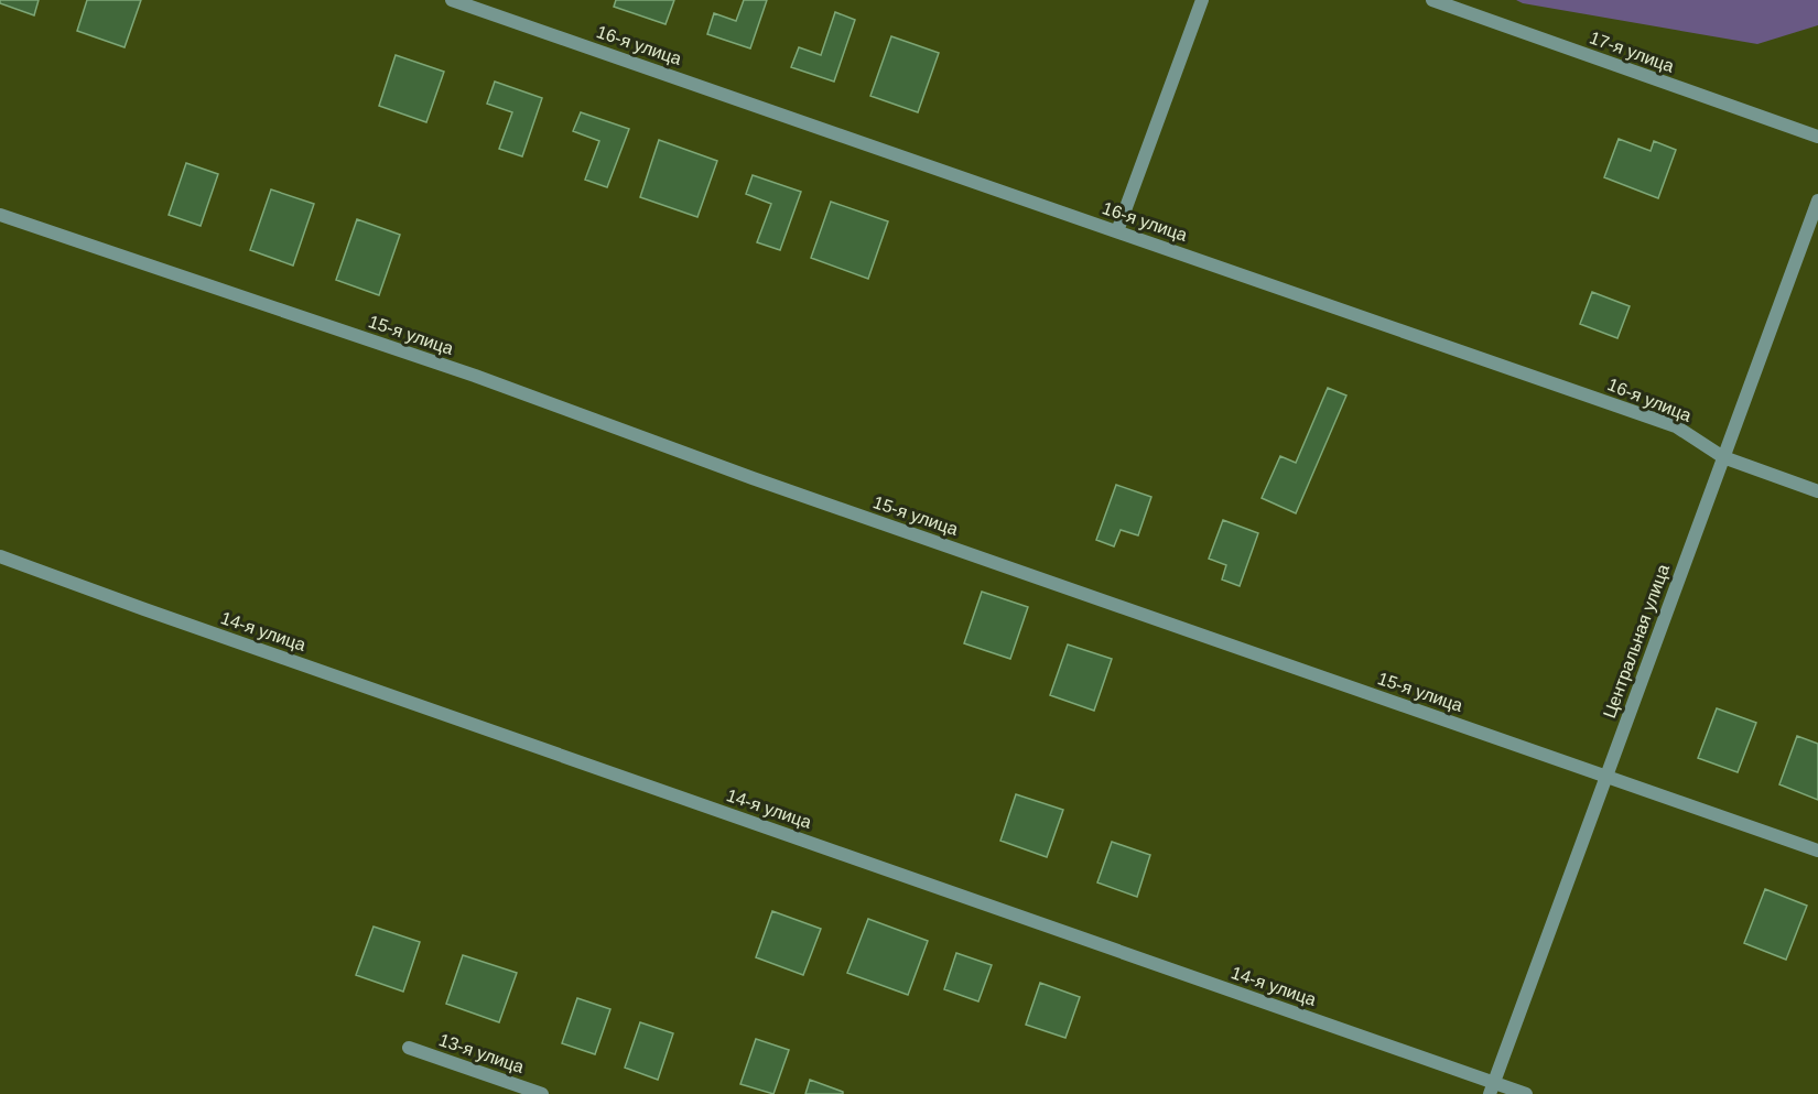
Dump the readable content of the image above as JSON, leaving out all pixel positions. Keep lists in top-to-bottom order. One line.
{"streets":{"street":["16-я улица","17-я улица","15-я улица","14-я улица","Центральная улица","13-я улица"]},"crossings":[["16-я улица","Центральная улица"],["15-я улица","Центральная улица"],["14-я улица","Центральная улица"]]}
